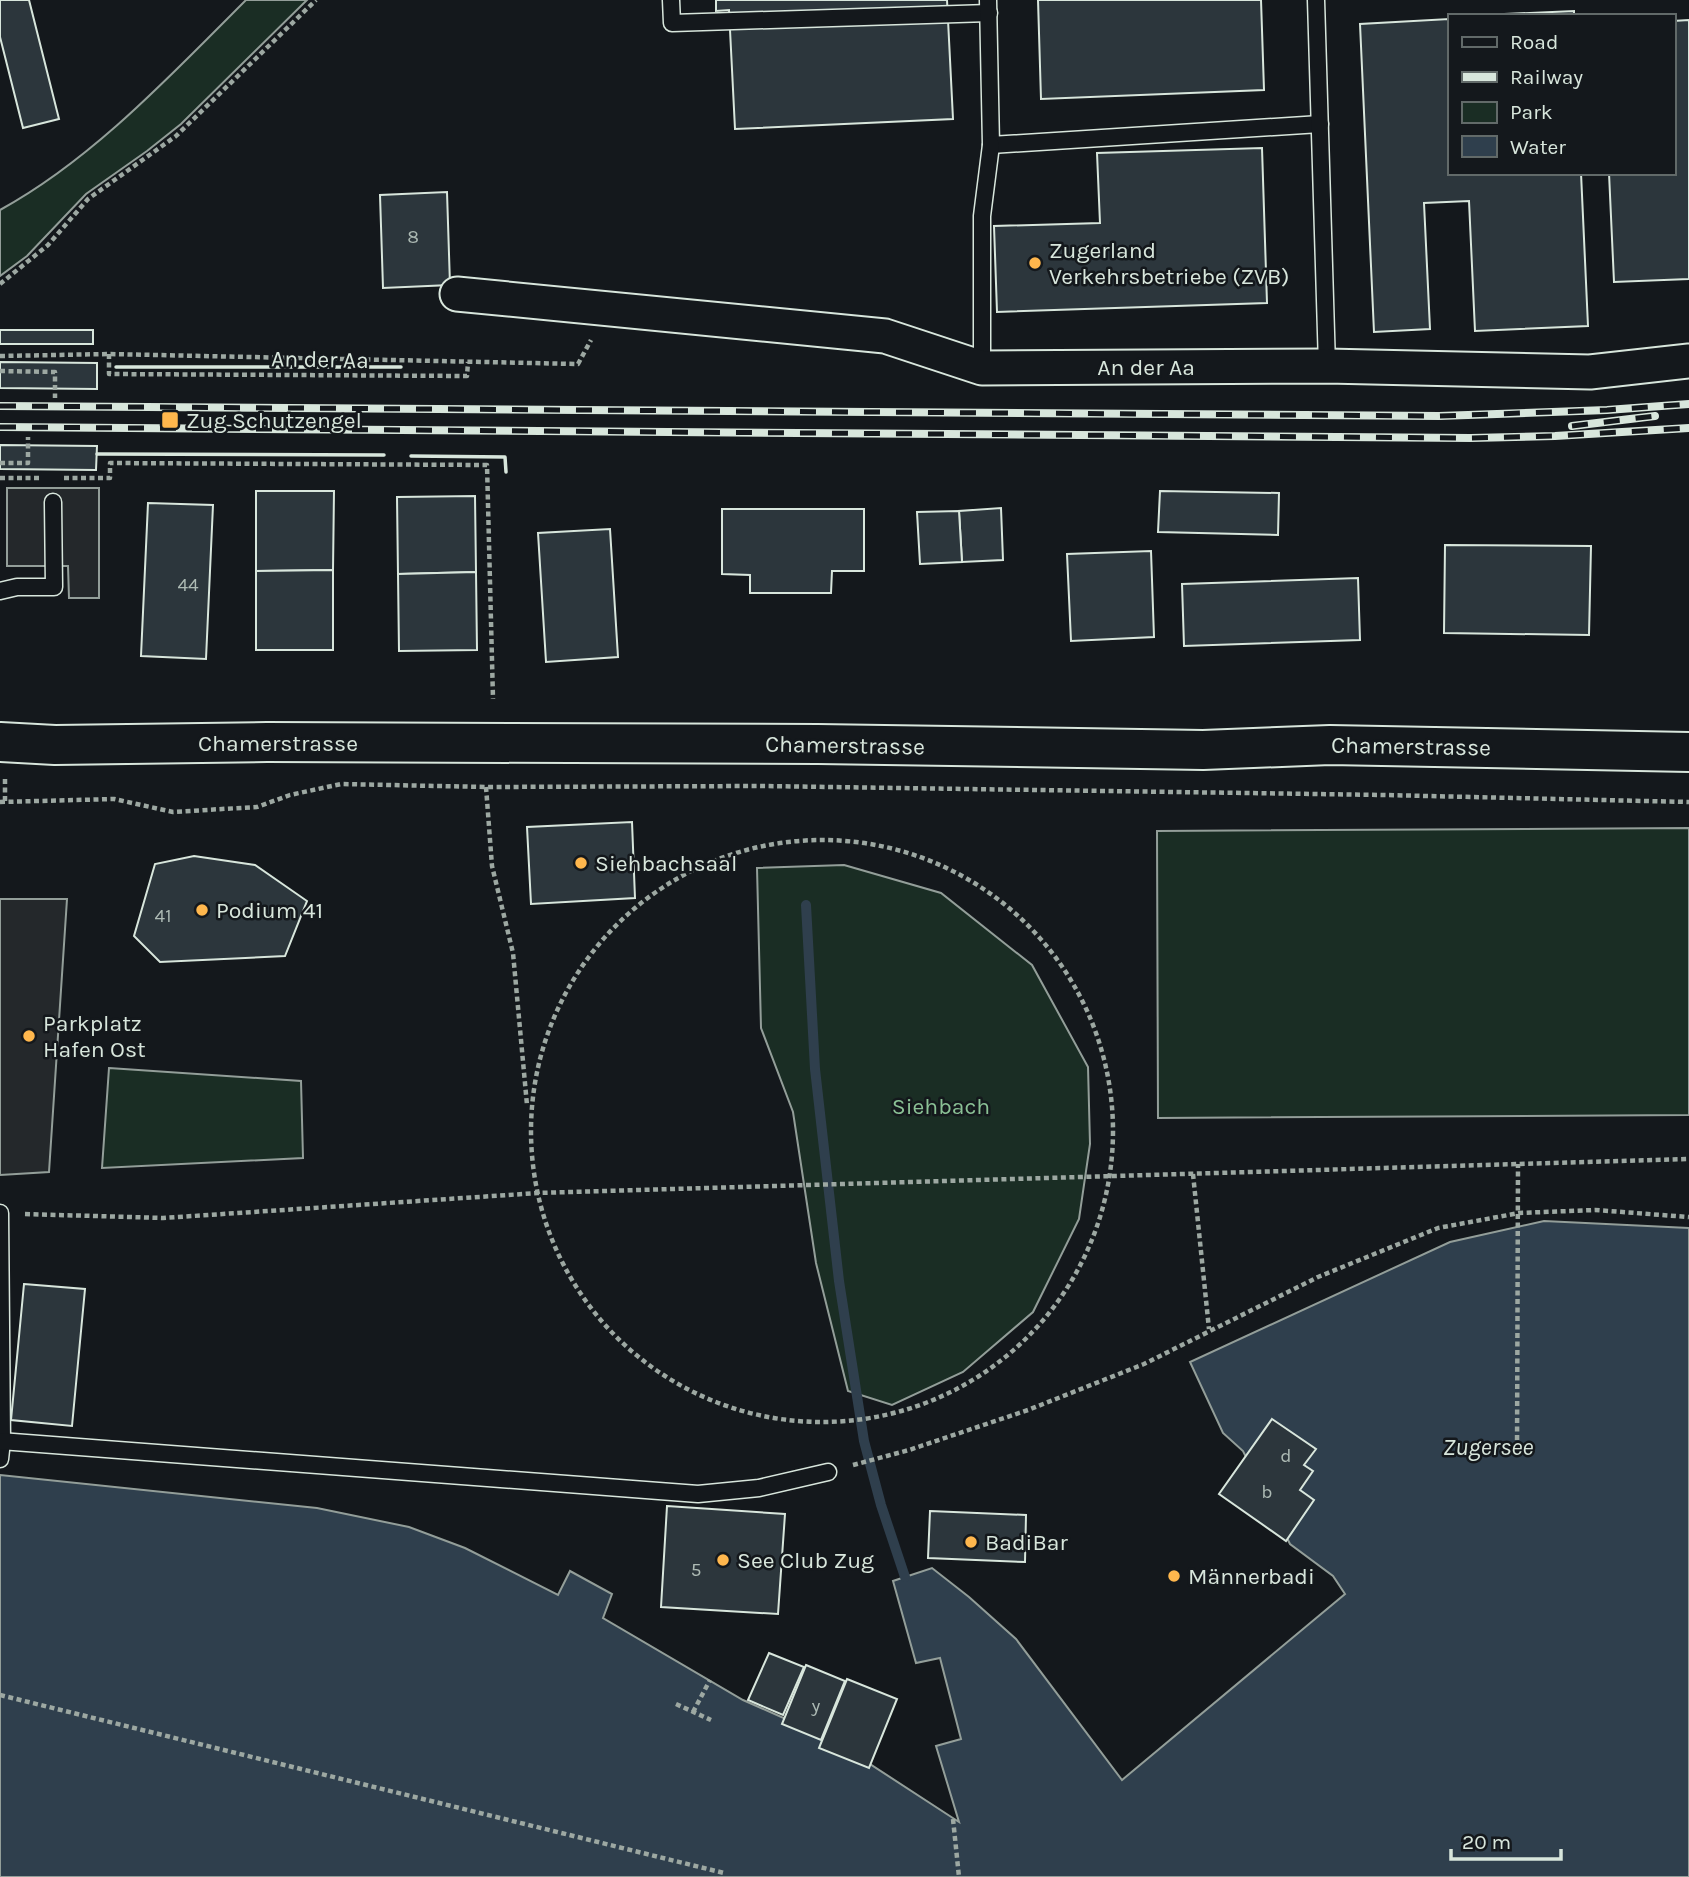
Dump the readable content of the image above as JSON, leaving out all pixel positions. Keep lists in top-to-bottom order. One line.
{"streets":{"main road":["Chamerstrasse"],"street":["An der Aa"]},"water":["Zugersee"],"parks":["Siehbach"],"places":{"other":["Zugerland Verkehrsbetriebe (ZVB)","Siehbachsaal","Podium 41","Parkplatz Hafen Ost","BadiBar","See Club Zug","Männerbadi"],"transit":["Zug Schutzengel"]},"house_numbers":["8","44","41","d","b","5","y"],"legend":["Road","Railway","Park","Water"],"scale_bar":"20 m"}
